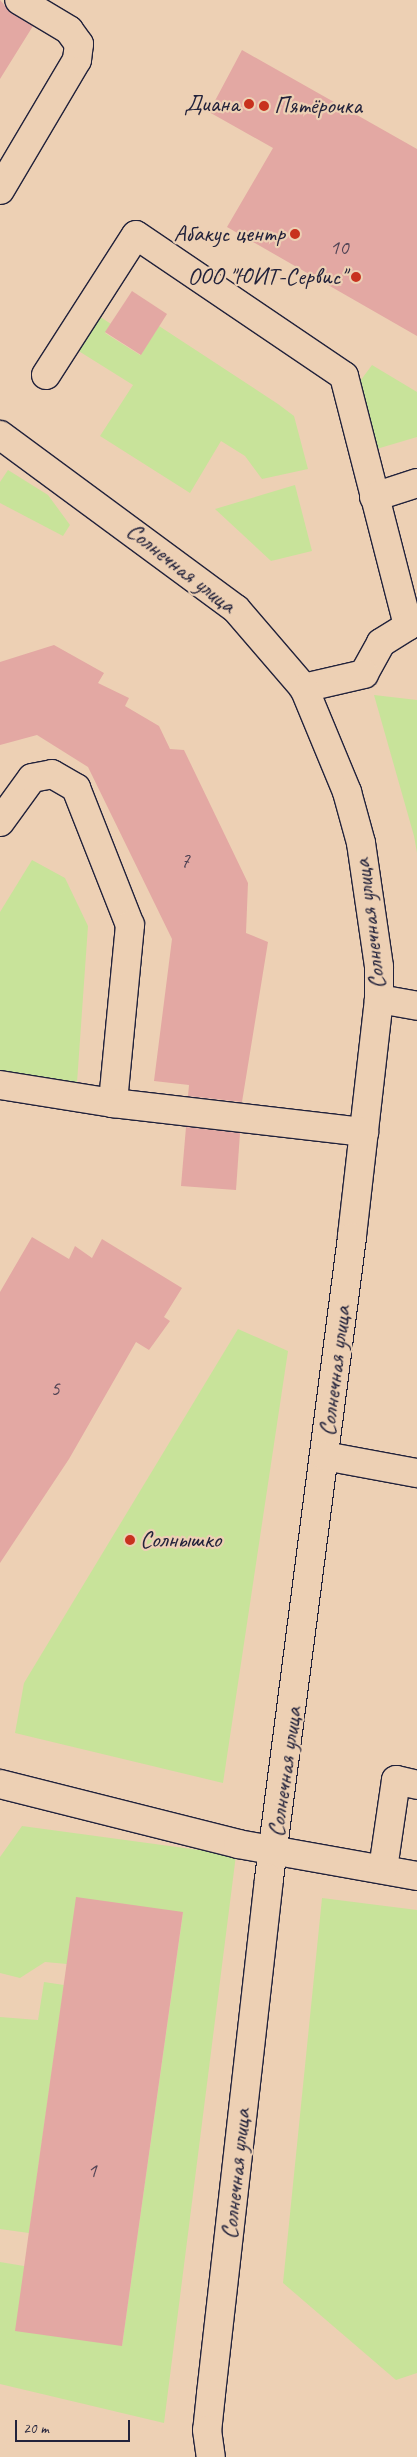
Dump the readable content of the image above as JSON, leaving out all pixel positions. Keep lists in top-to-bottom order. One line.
{"streets":{"street":["Солнечная улица"]},"places":["Диана","Пятёрочка","Абакус центр","ООО \"ЮИТ-Сервис\"","Солнышко"],"house_numbers":["10","7","5","1"],"scale_bar":"20 m"}
